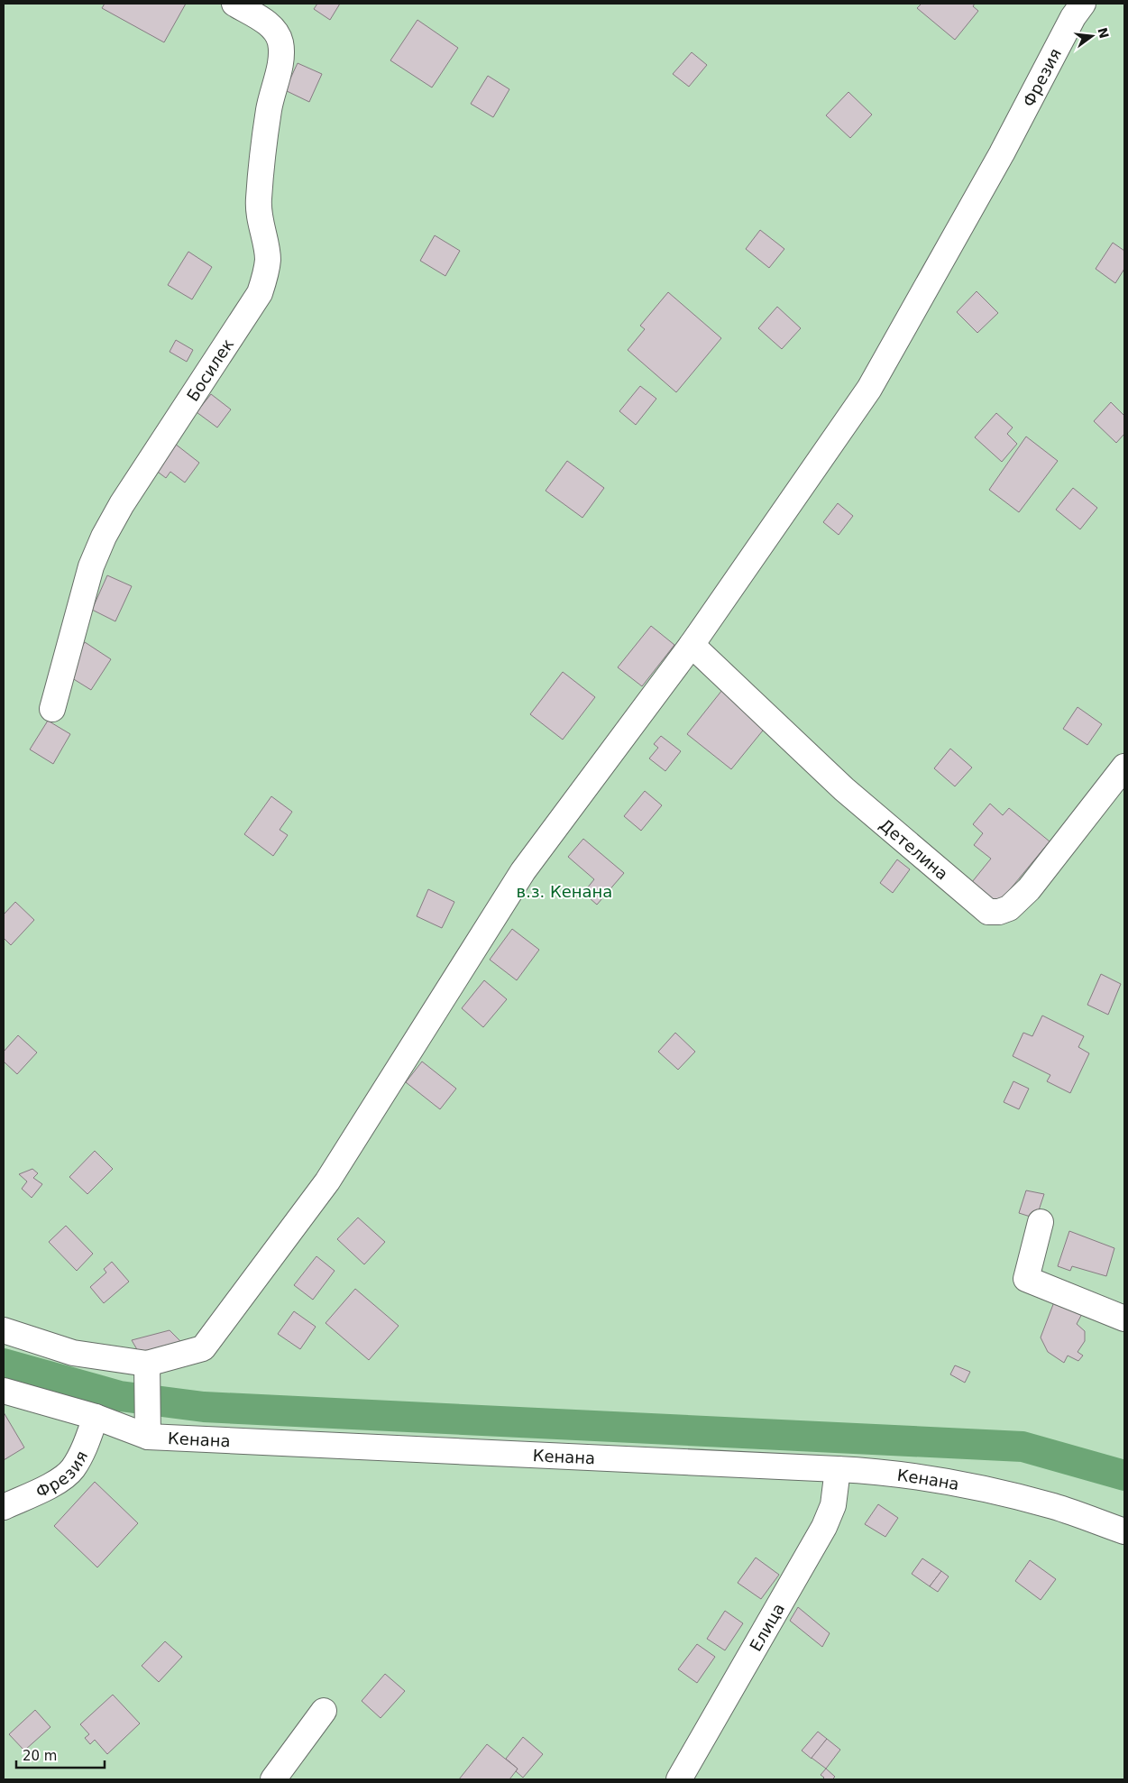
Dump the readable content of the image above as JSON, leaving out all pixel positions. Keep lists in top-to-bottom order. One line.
{"streets":{"street":["Фрезия","Босилек","Детелина","Кенана","Елица"]},"crossings":[["Фрезия","Детелина"],["Фрезия","Кенана"],["Кенана","Елица"]],"parks":["в.з. Кенана"],"scale_bar":"20 m","north":"right"}
